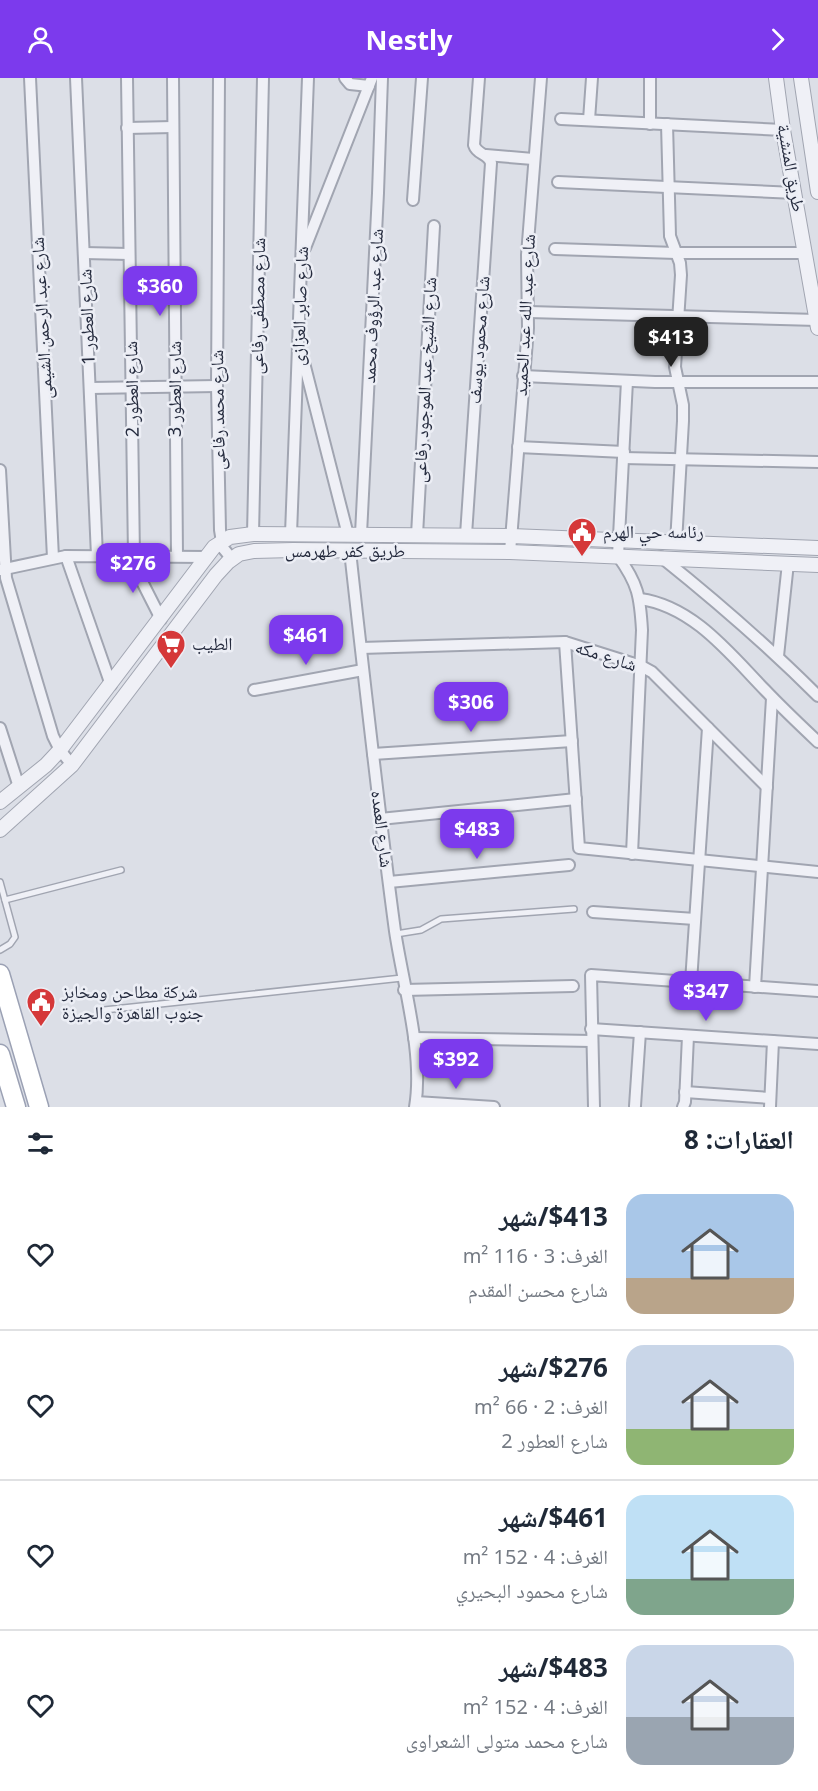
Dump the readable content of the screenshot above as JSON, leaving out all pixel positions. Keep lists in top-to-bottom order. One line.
{"streets":{"street":["طريق المنشية","شارع مصطفى رفاعى","شارع صابر العزازى","شارع عبد الرؤوف محمد","شارع عبد الله عبد الحميد","شارع العطور 1","شارع عبد الرحمن الشيمى","شارع محمود يوسف","شارع الشيخ عبد الموجود رفاعى","شارع العطور 2","شارع العطور 3","شارع محمد رفاعى","طريق كفر طهرمس","شارع مكه","شارع العمده"]},"crossings":[["شارع مصطفى رفاعى","طريق كفر طهرمس"],["شارع صابر العزازى","طريق كفر طهرمس"],["شارع عبد الرؤوف محمد","طريق كفر طهرمس"],["شارع عبد الله عبد الحميد","طريق كفر طهرمس"],["شارع محمود يوسف","طريق كفر طهرمس"],["شارع الشيخ عبد الموجود رفاعى","طريق كفر طهرمس"],["شارع محمد رفاعى","طريق كفر طهرمس"],["طريق كفر طهرمس","شارع العمده"],["شارع مكه","شارع العمده"]],"places":{"public building":["رئاسه حي الهرم","شركة مطاحن ومخابز جنوب القاهرة والجيزة"],"supermarket":["الطيب"]},"page":{"header":"Nestly","price":["$360","$413","$276","$461","$306","$483","$347","$392"],"heading":"العقارات: 8","list":[{"name":"$413/شهر","note":"الغرف: 3 · 116 m² · شارع محسن المقدم"},{"name":"$276/شهر","note":"الغرف: 2 · 66 m² · شارع العطور 2"},{"name":"$461/شهر","note":"الغرف: 4 · 152 m² · شارع محمود البحيري"},{"name":"$483/شهر","note":"الغرف: 4 · 152 m² · شارع محمد متولى الشعراوى"}]}}
